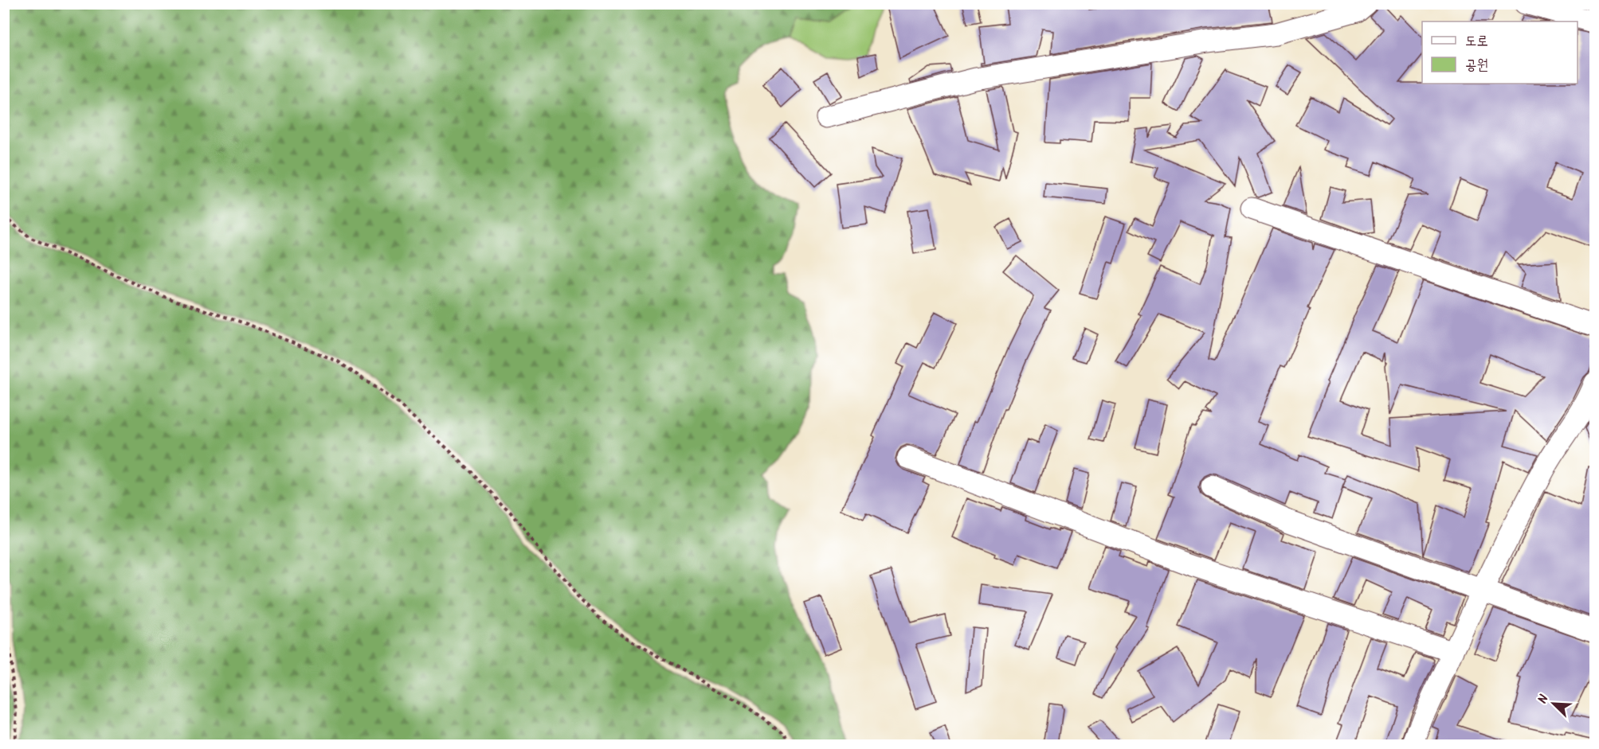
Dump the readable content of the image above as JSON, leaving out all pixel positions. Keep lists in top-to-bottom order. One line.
{"legend":["도로","공원"],"north":"top left"}
